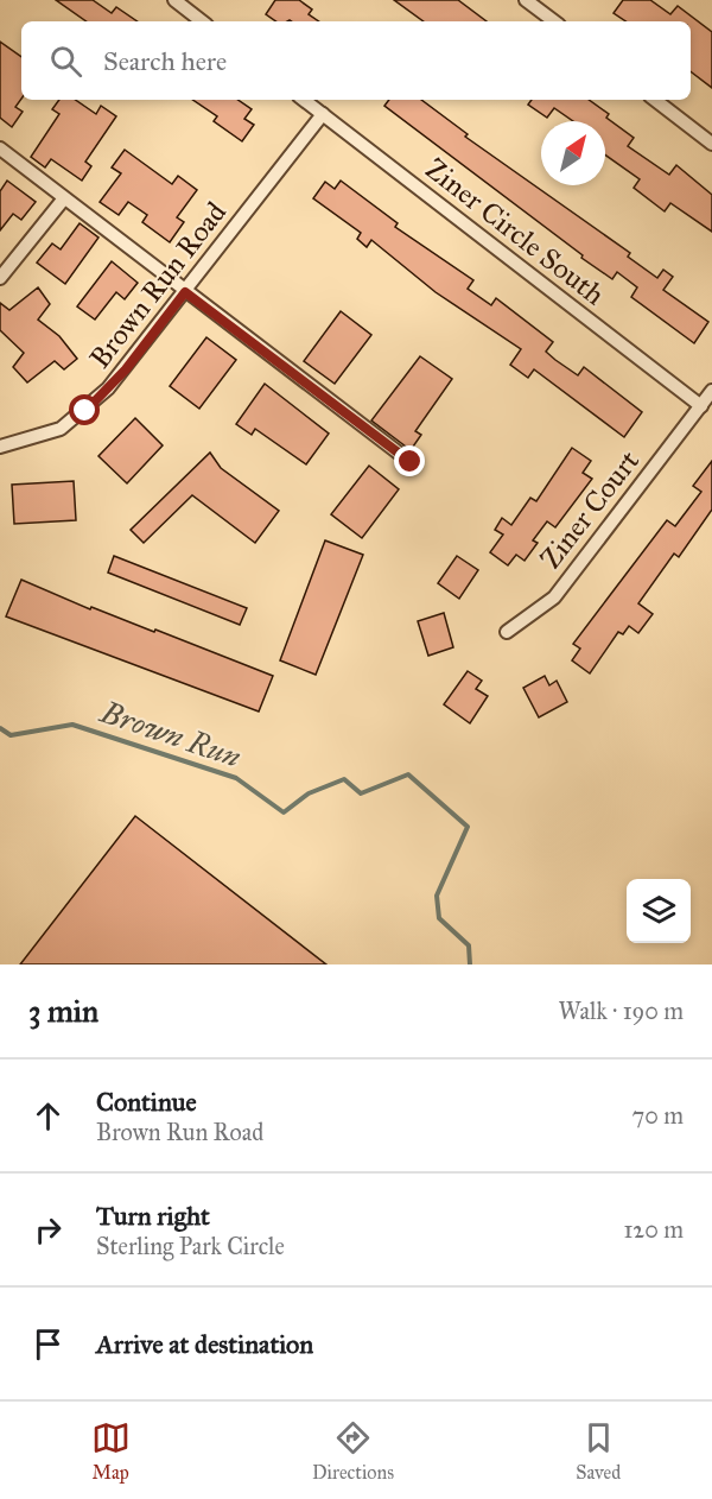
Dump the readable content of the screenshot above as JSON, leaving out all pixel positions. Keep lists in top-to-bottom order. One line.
{"streets":{"street":["Ziner Circle South","Brown Run Road","Ziner Court"]},"crossings":[["Ziner Circle South","Brown Run Road"],["Ziner Circle South","Ziner Court"]],"water":["Brown Run"],"north":"top right","page":{"search":"Search here","heading":["3 min","Walk · 190 m"],"list":[["Continue","Brown Run Road","70 m"],["Turn right","Sterling Park Circle","120 m"],"Arrive at destination"],"nav":["Map","Directions","Saved"]}}
